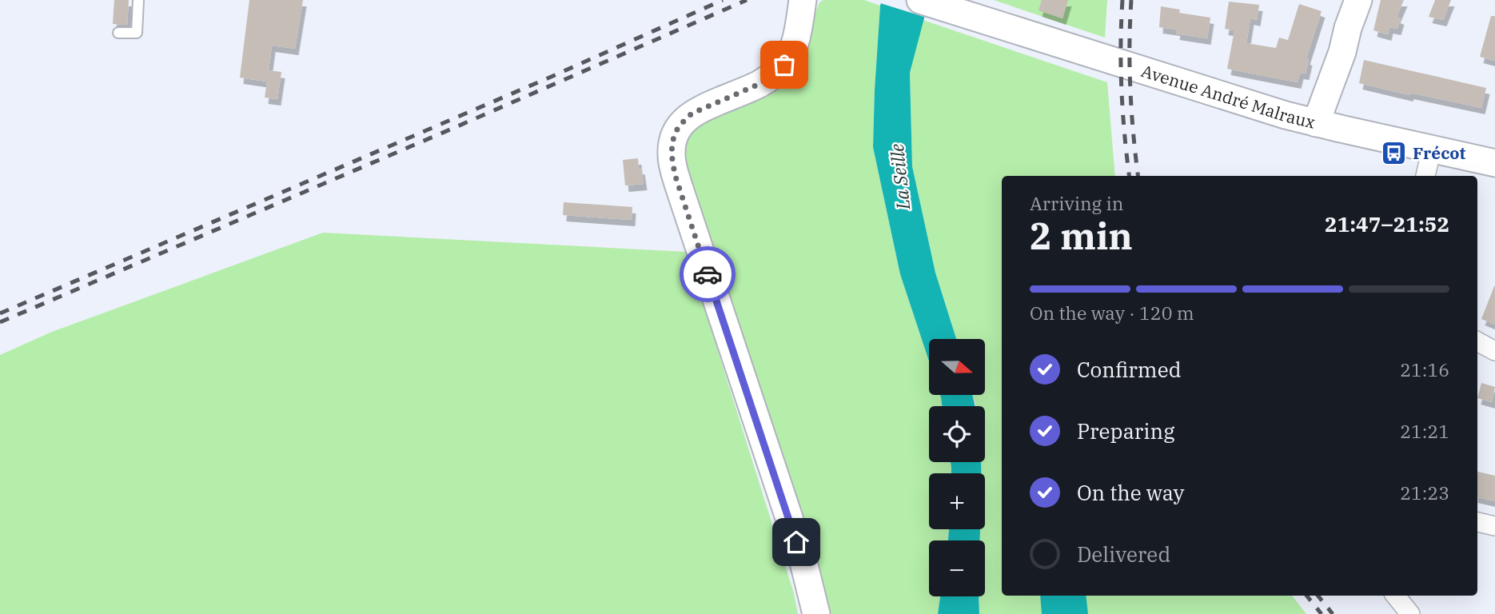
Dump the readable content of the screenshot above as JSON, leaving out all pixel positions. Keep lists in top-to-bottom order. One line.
{"streets":{"street":["Avenue André Malraux"]},"water":["La Seille"],"places":{"bus stop":["Frécot"]},"north":"right","page":{"heading":["2 min","Arriving in","21:47–21:52"],"bar":"On the way · 120 m","list":[["Confirmed","21:16"],["Preparing","21:21"],["On the way","21:23"],"Delivered"],"map_buttons":["+","−"]}}
